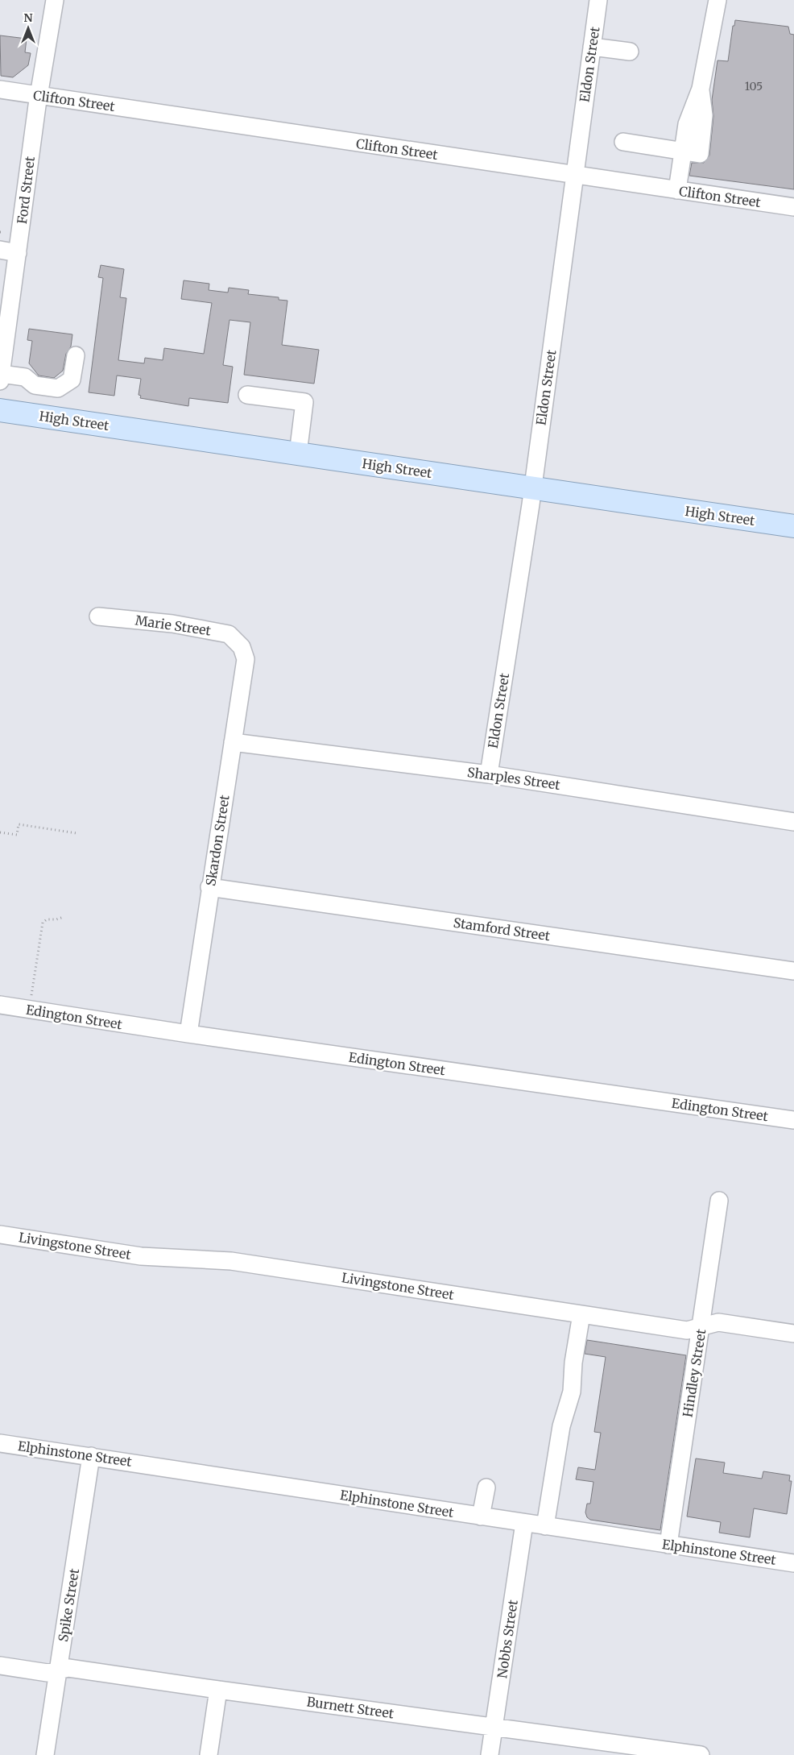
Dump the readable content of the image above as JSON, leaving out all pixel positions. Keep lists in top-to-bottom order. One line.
{"streets":{"main road":["High Street"],"street":["Eldon Street","Clifton Street","Ford Street","Marie Street","Sharples Street","Skardon Street","Stamford Street","Edington Street","Livingstone Street","Hindley Street","Elphinstone Street","Spike Street","Nobbs Street","Burnett Street"]},"crossings":[["Eldon Street","Clifton Street"],["Eldon Street","High Street"],["Eldon Street","Sharples Street"],["Clifton Street","Ford Street"],["Marie Street","Skardon Street"],["Sharples Street","Skardon Street"],["Skardon Street","Stamford Street"],["Skardon Street","Edington Street"],["Livingstone Street","Hindley Street"],["Hindley Street","Elphinstone Street"],["Elphinstone Street","Spike Street"],["Elphinstone Street","Nobbs Street"],["Spike Street","Burnett Street"],["Nobbs Street","Burnett Street"]],"house_numbers":["105"],"north":"top"}
